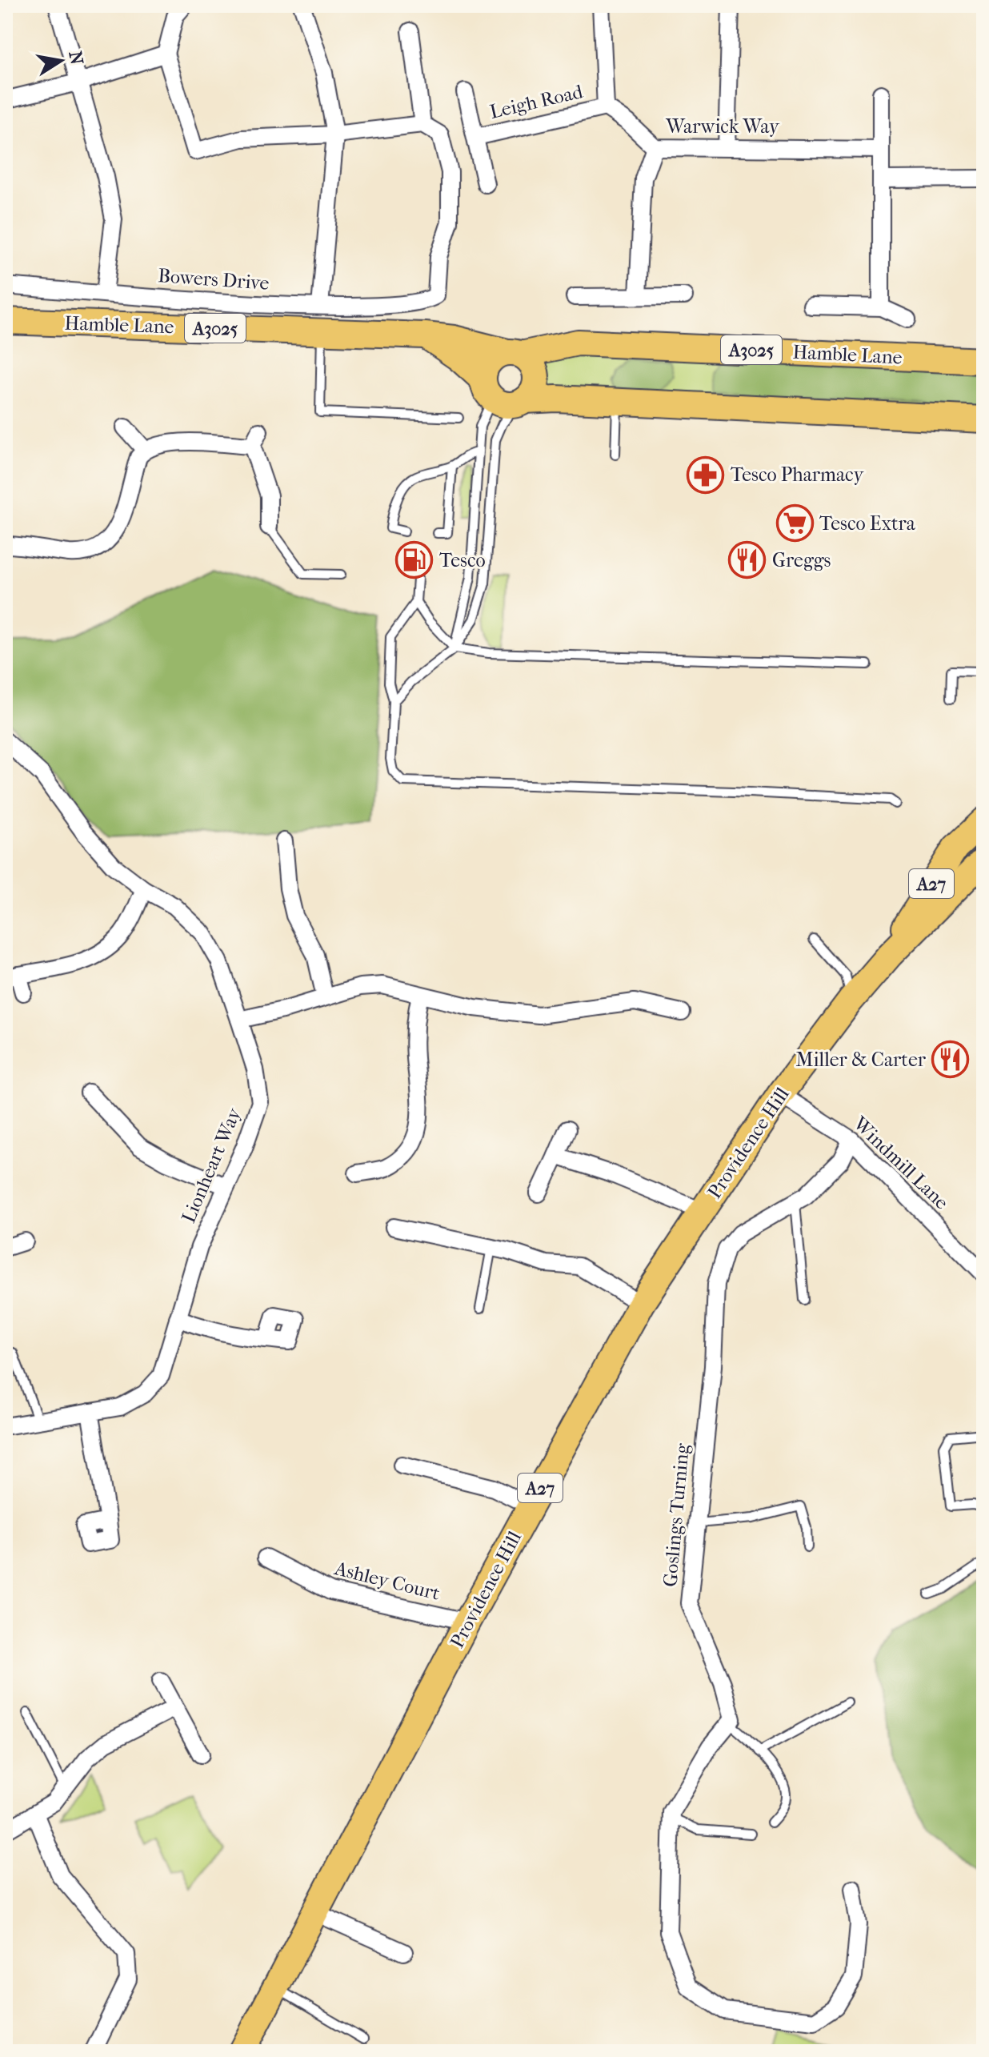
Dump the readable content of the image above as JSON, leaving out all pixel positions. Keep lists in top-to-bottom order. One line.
{"streets":{"main road":["Hamble Lane","A3025","A27","Providence Hill"],"street":["Leigh Road","Warwick Way","Bowers Drive","Windmill Lane","Lionheart Way","Goslings Turning","Ashley Court"]},"crossings":[["Leigh Road","Warwick Way"],["Providence Hill","Windmill Lane"],["Providence Hill","Ashley Court"],["Windmill Lane","Goslings Turning"]],"places":{"pharmacy":["Tesco Pharmacy"],"supermarket":["Tesco Extra"],"fuel station":["Tesco"],"restaurant":["Greggs","Miller & Carter"]},"north":"right"}
